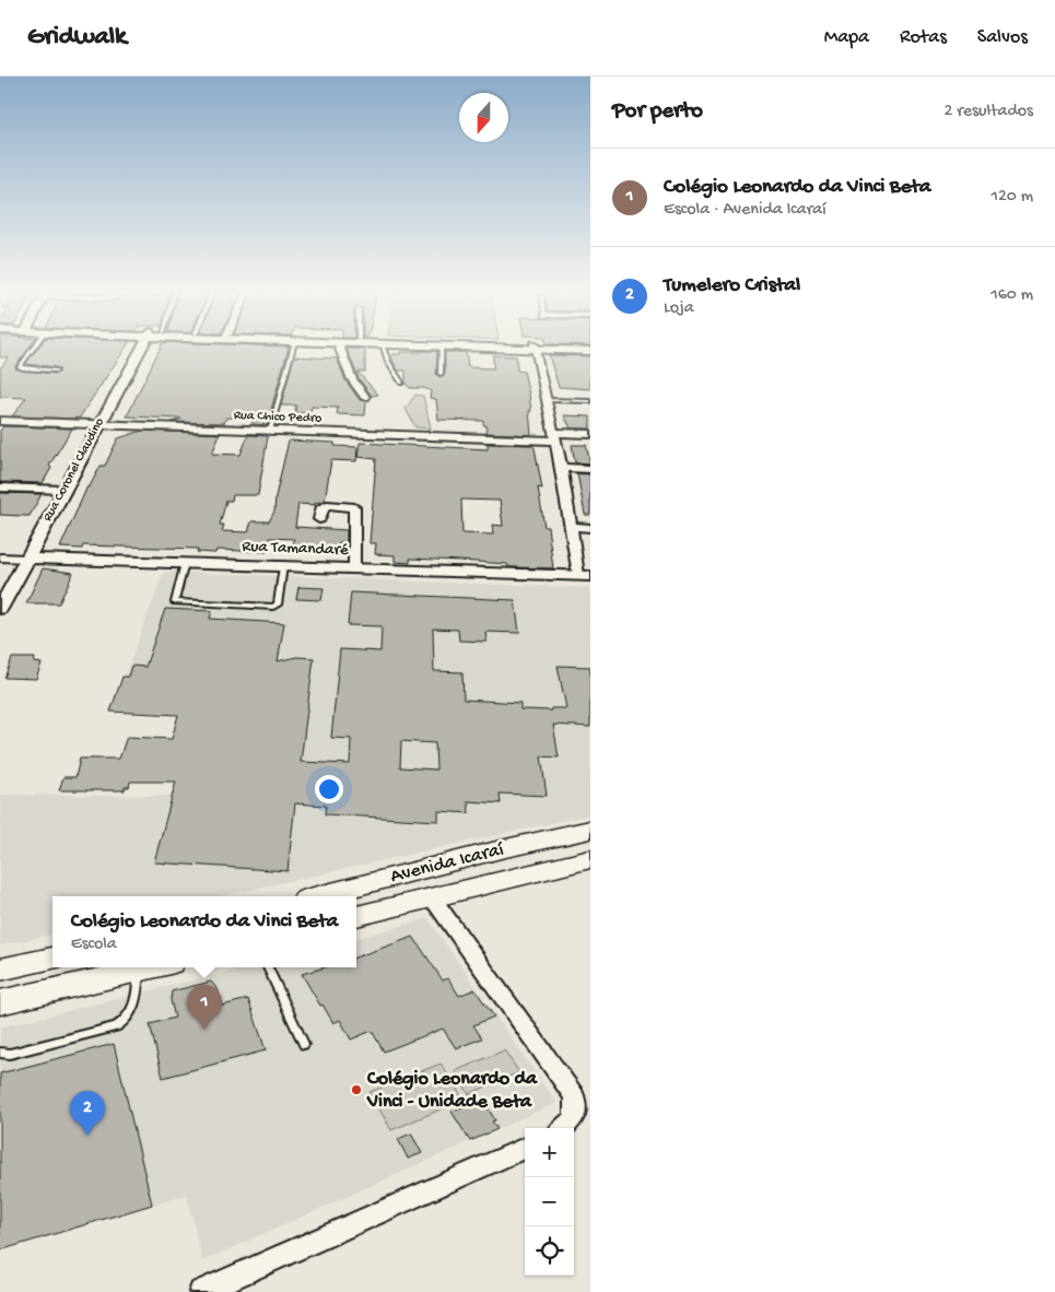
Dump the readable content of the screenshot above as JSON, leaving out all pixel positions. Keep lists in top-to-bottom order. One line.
{"streets":{"main road":["Avenida Icaraí"],"street":["Rua Chico Pedro","Rua Coronel Claudino","Rua Tamandaré"]},"crossings":[["Rua Chico Pedro","Rua Coronel Claudino"],["Rua Coronel Claudino","Rua Tamandaré"]],"places":["Colégio Leonardo da Vinci - Unidade Beta"],"north":"bottom","page":{"header":"Gridwalk","nav":["Mapa","Rotas","Salvos"],"heading":["Por perto","2 resultados"],"list":[{"mark":"1","name":"Colégio Leonardo da Vinci Beta","note":"Escola · Avenida Icaraí","value":"120 m"},{"mark":"2","name":"Tumelero Cristal","note":"Loja","value":"160 m"}],"popup":["Colégio Leonardo da Vinci Beta","Escola"],"pins":["1","2"],"map_buttons":["+","−"]}}
